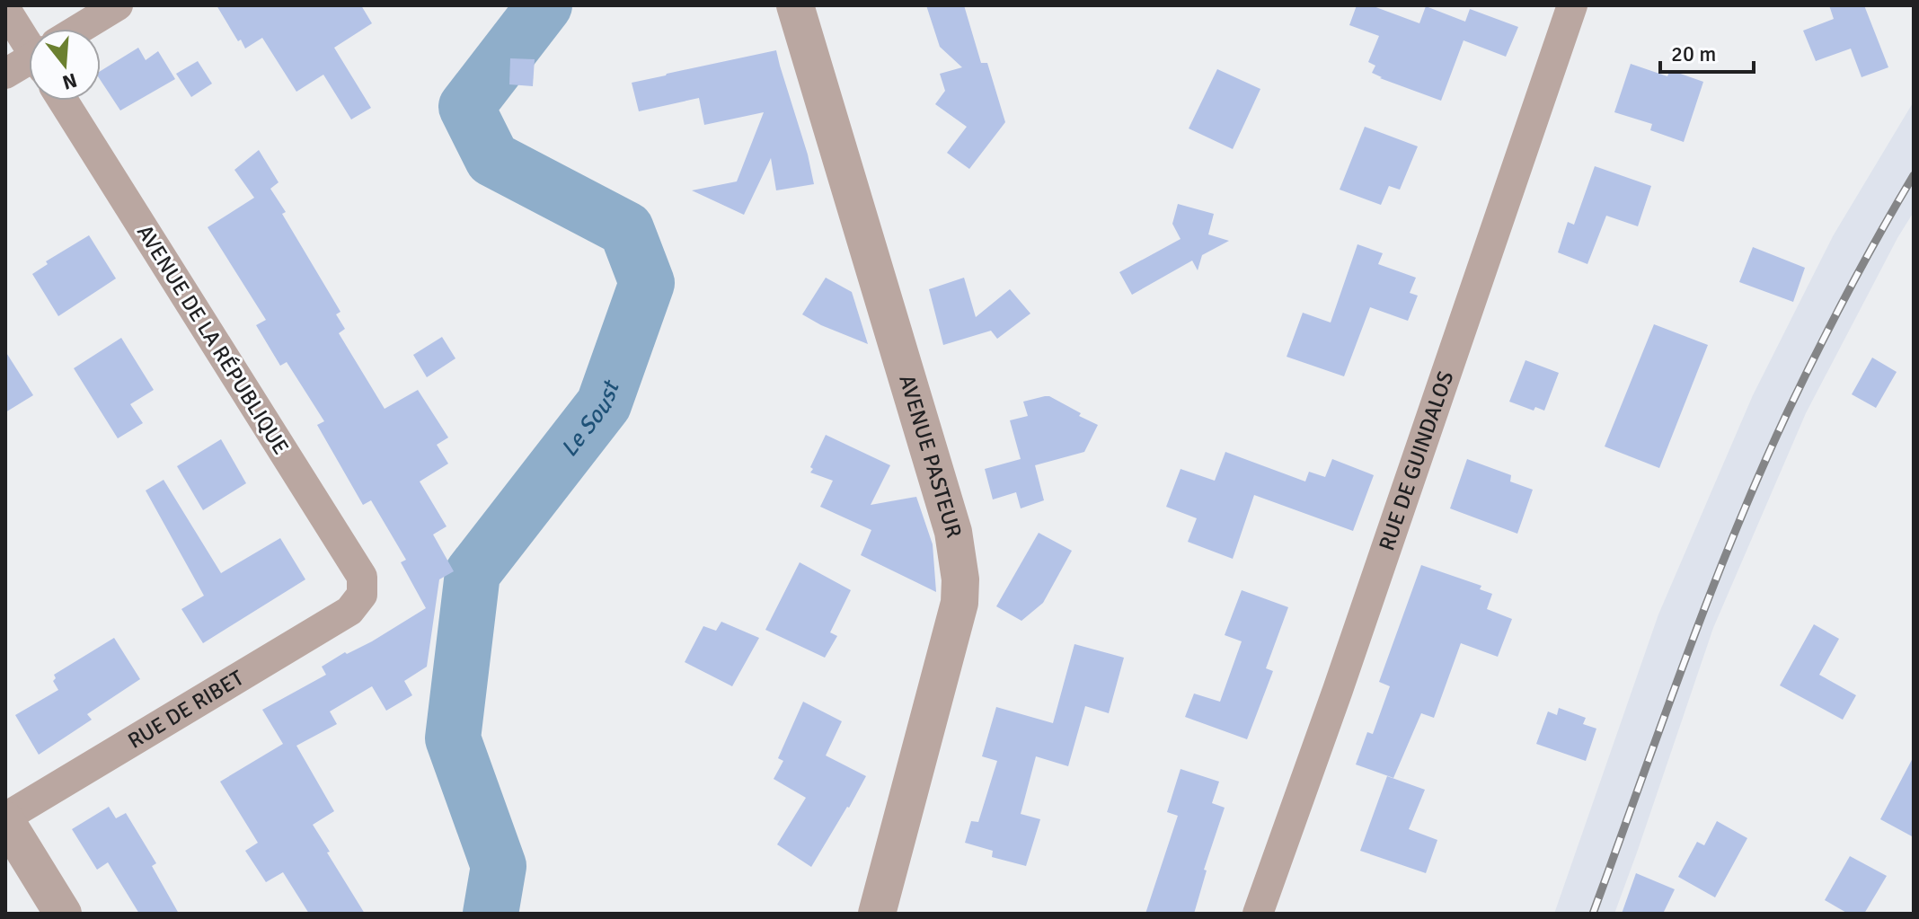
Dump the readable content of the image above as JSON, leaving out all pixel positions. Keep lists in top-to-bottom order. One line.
{"streets":{"street":["AVENUE DE LA RÉPUBLIQUE","AVENUE PASTEUR","RUE DE GUINDALOS","RUE DE RIBET"]},"crossings":[["AVENUE DE LA RÉPUBLIQUE","RUE DE RIBET"]],"water":["Le Soust"],"scale_bar":"20 m","north":"bottom"}
